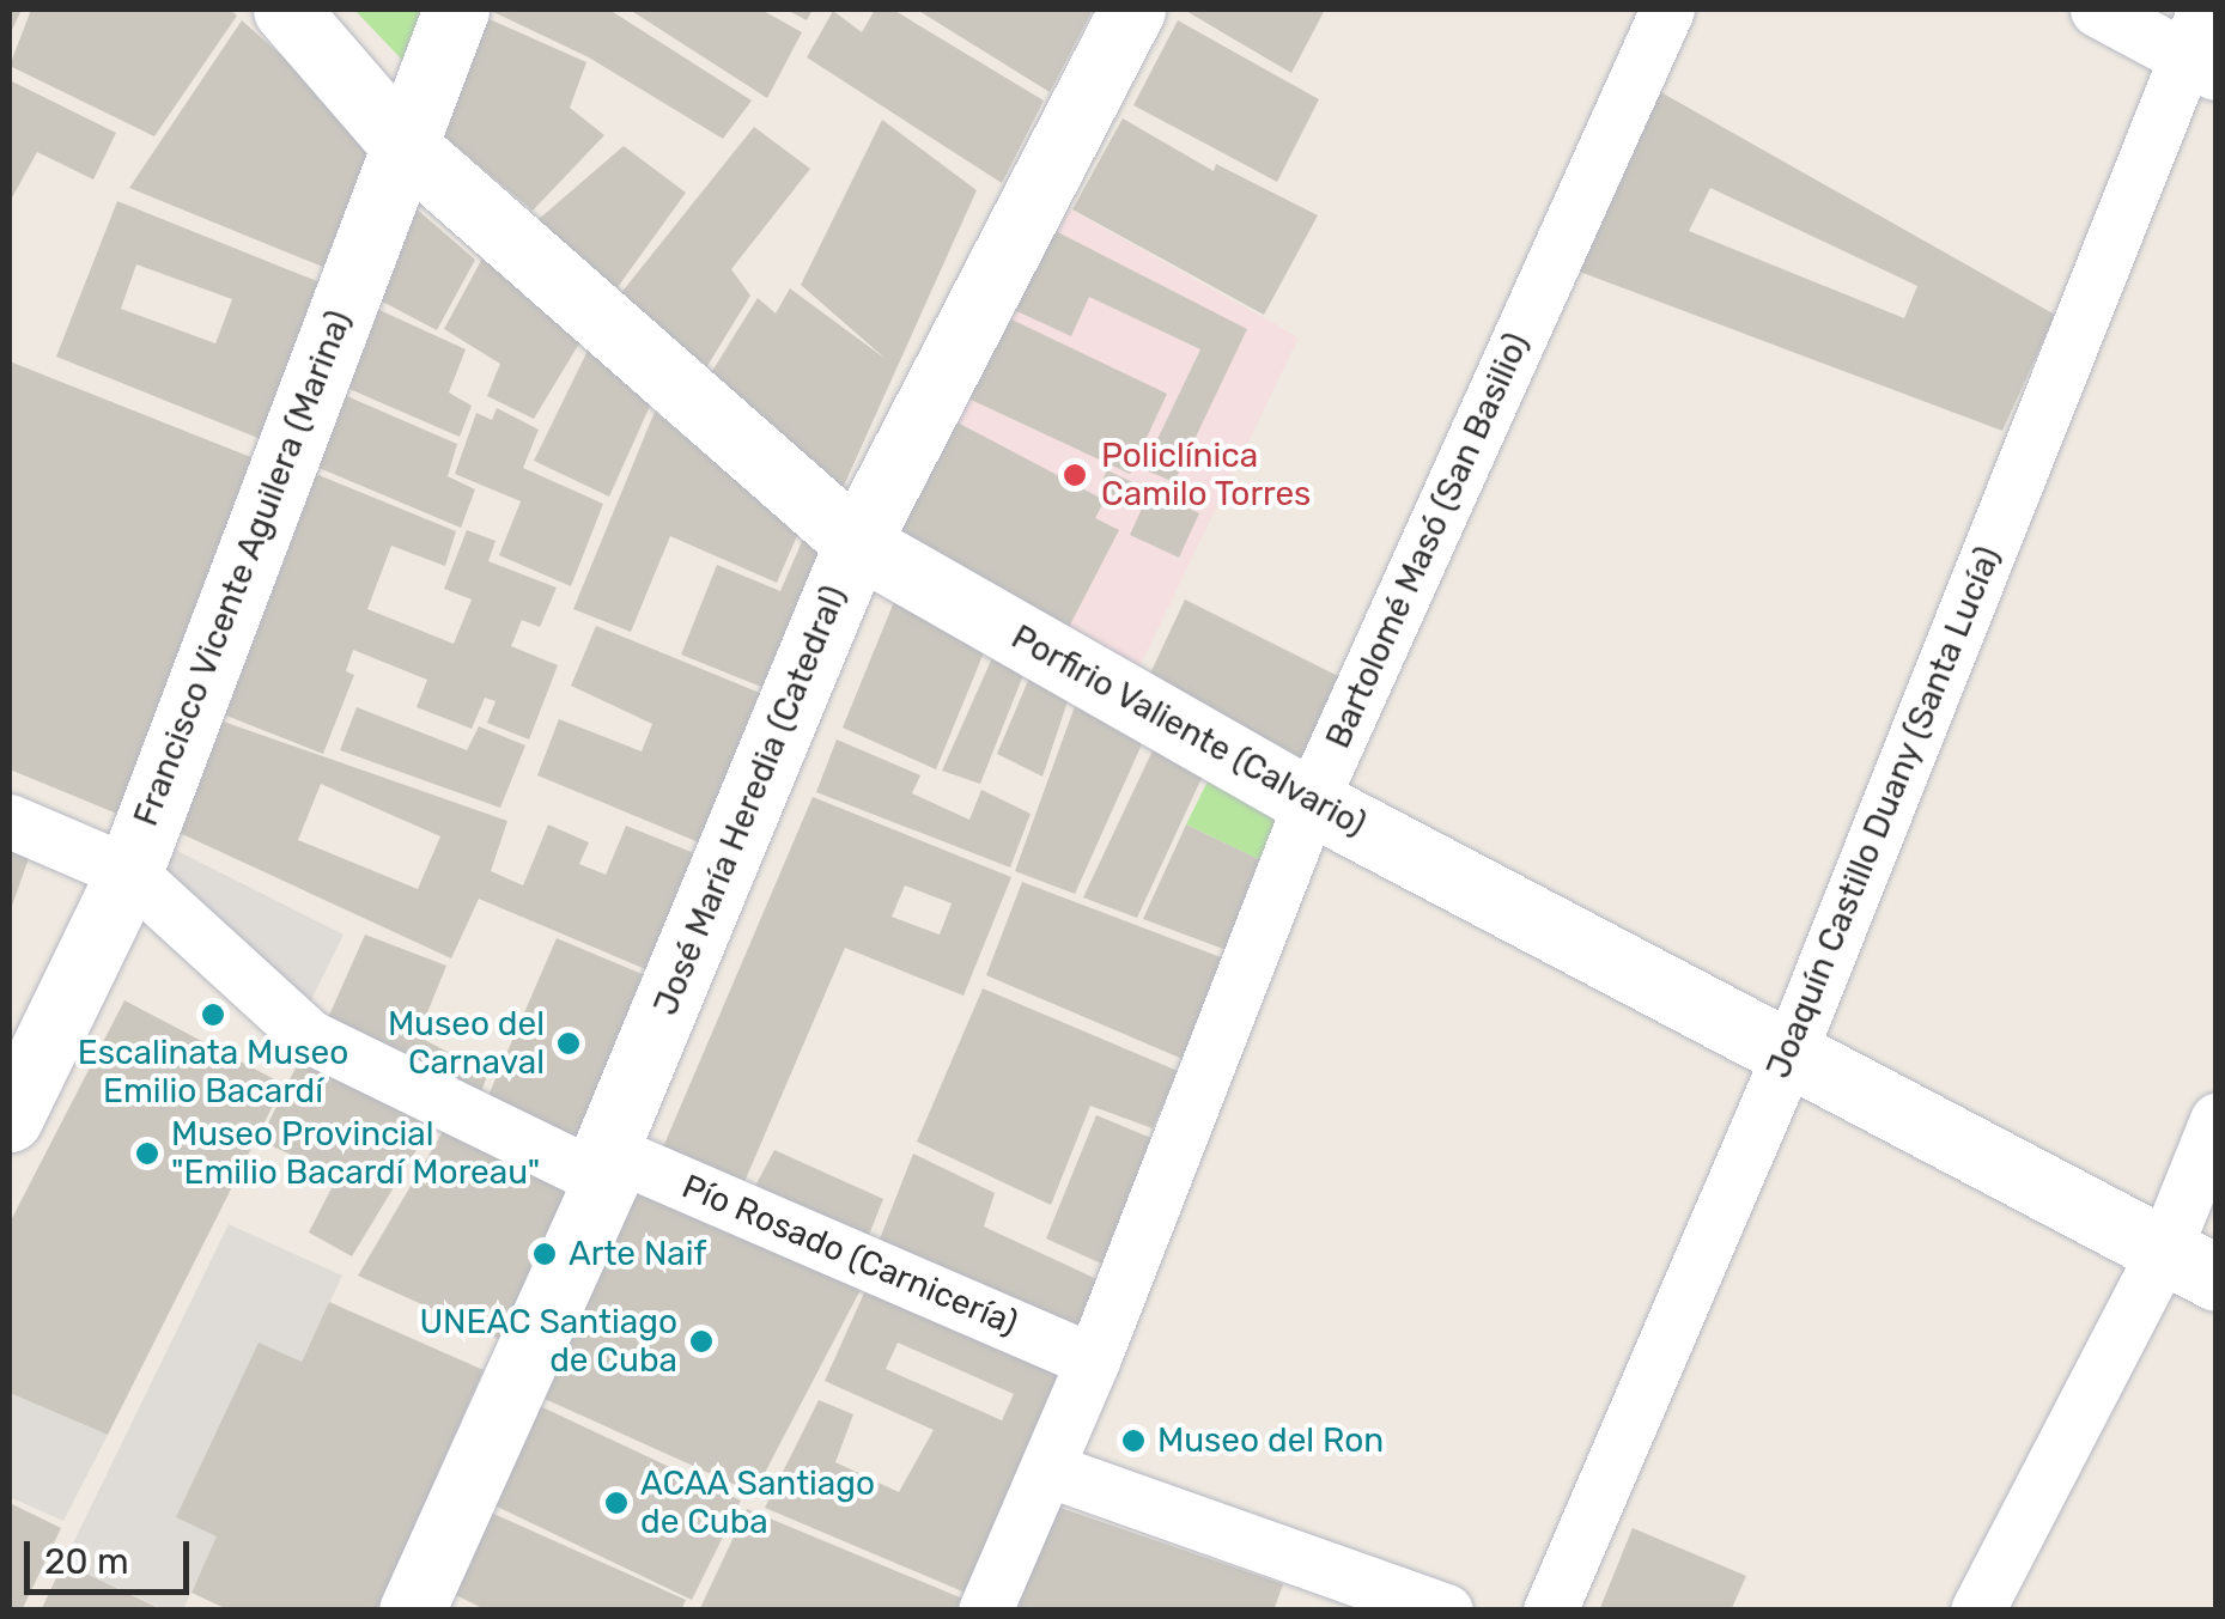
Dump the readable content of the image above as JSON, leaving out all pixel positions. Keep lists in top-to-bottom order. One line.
{"streets":{"street":["Bartolomé Masó (San Basilio)","Francisco Vicente Aguilera (Marina)","Porfirio Valiente (Calvario)","José María Heredia (Catedral)","Joaquín Castillo Duany (Santa Lucía)","Pío Rosado (Carnicería)"]},"crossings":[["Bartolomé Masó (San Basilio)","Porfirio Valiente (Calvario)"],["Bartolomé Masó (San Basilio)","Pío Rosado (Carnicería)"],["Francisco Vicente Aguilera (Marina)","Porfirio Valiente (Calvario)"],["Francisco Vicente Aguilera (Marina)","Pío Rosado (Carnicería)"],["Porfirio Valiente (Calvario)","José María Heredia (Catedral)"],["Porfirio Valiente (Calvario)","Joaquín Castillo Duany (Santa Lucía)"],["José María Heredia (Catedral)","Pío Rosado (Carnicería)"]],"places":["Policlínica Camilo Torres","Escalinata Museo Emilio Bacardí","Museo del Carnaval","Museo Provincial \"Emilio Bacardí Moreau\"","Arte Naif","UNEAC Santiago de Cuba","Museo del Ron","ACAA Santiago de Cuba"],"scale_bar":"20 m"}
